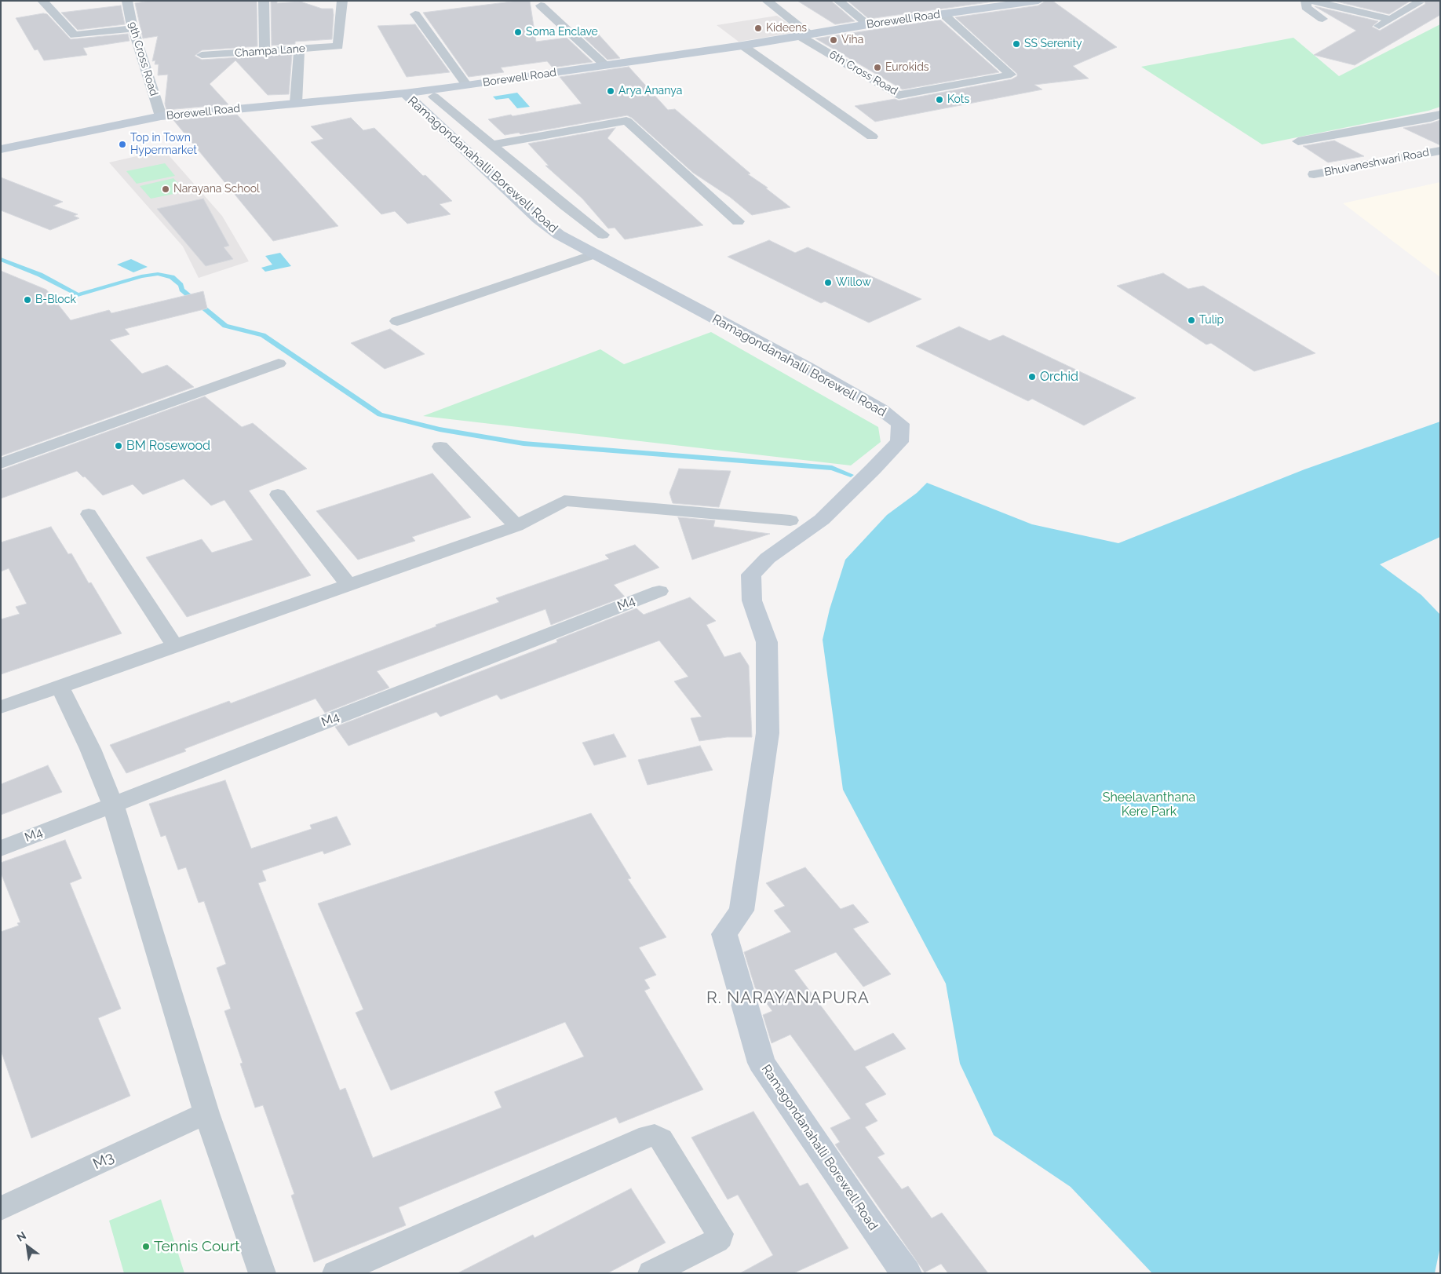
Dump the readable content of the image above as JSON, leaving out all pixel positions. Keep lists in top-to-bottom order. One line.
{"streets":{"street":["Borewell Road","Champa Lane","9th Cross Road","6th Cross Road","Bhuvaneshwari Road","Ramagondanahalli Borewell Road","M4","M3"]},"crossings":[["Borewell Road","9th Cross Road"],["Borewell Road","6th Cross Road"],["Borewell Road","Ramagondanahalli Borewell Road"]],"districts":["R. NARAYANAPURA"],"parks":["Sheelavanthana Kere Park"],"places":["Kideens","Soma Enclave","Viha","SS Serenity","Eurokids","Arya Ananya","Kots","Top in Town Hypermarket","Narayana School","Willow","B-Block","Tulip","Orchid","BM Rosewood","Tennis Court"],"north":"top left"}
